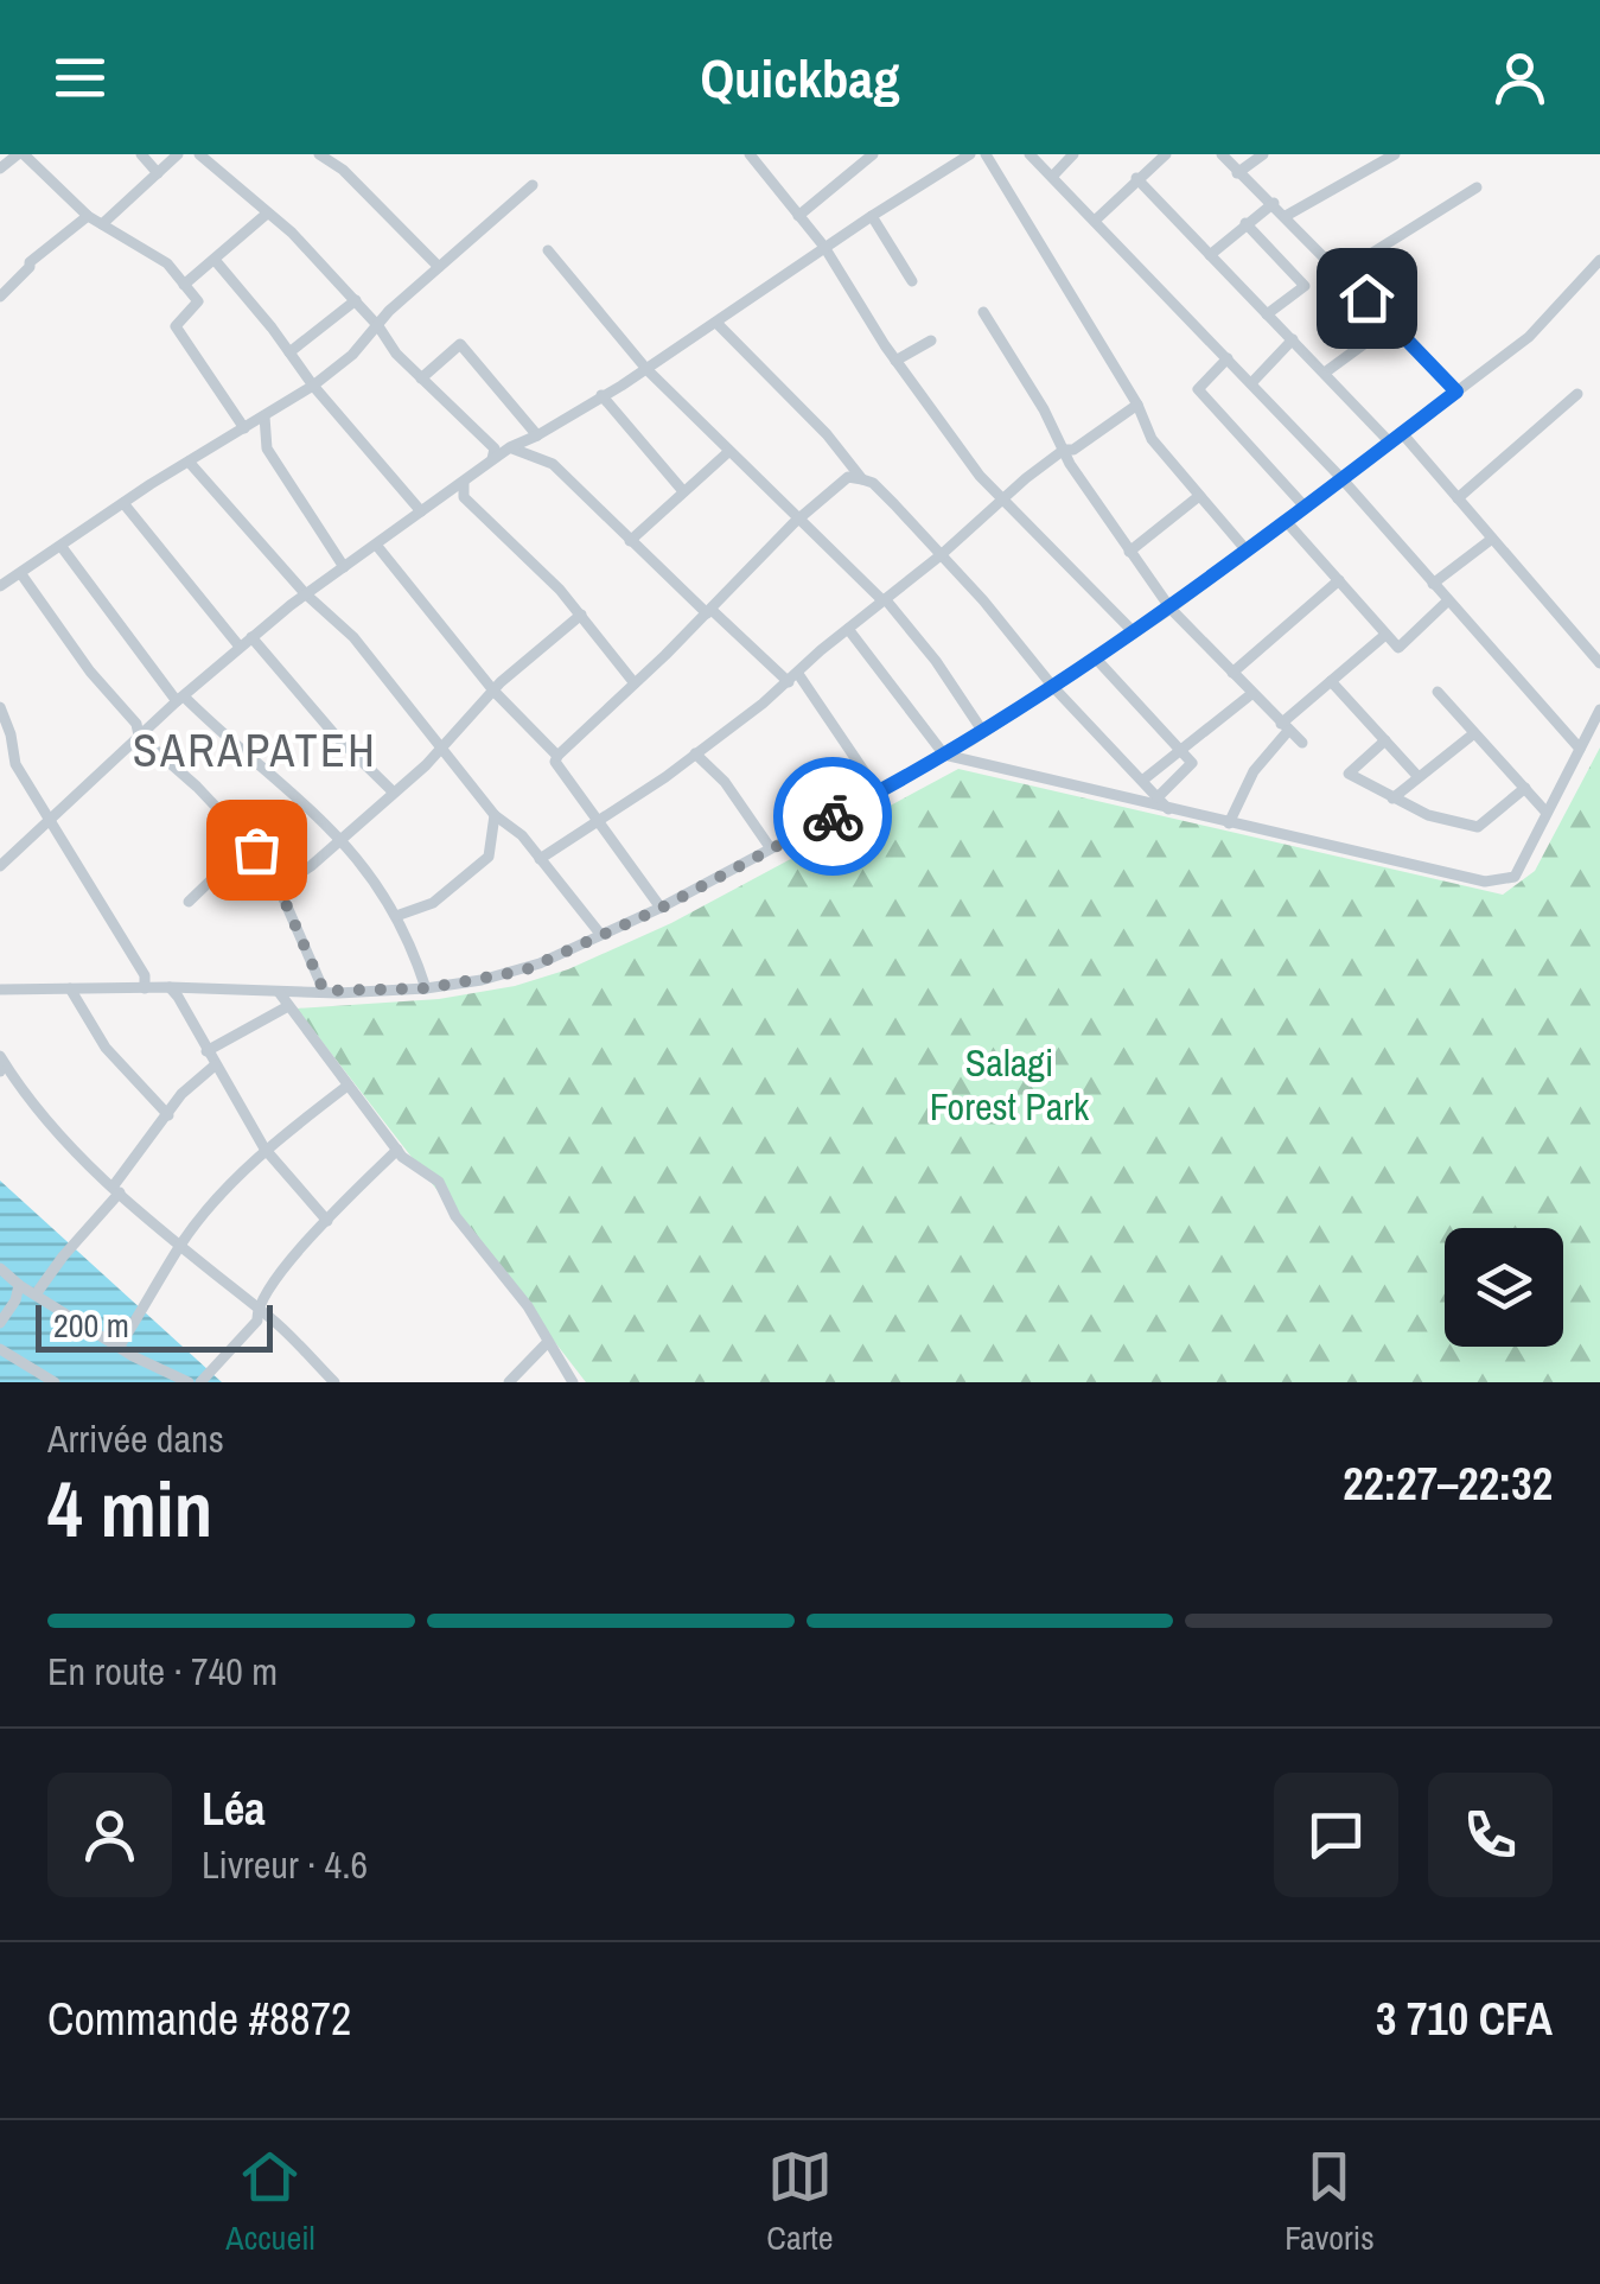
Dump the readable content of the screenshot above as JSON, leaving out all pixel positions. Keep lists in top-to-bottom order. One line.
{"districts":["SARAPATEH"],"parks":["Salagi Forest Park"],"scale_bar":"200 m","page":{"header":"Quickbag","scale":"200 m","heading":["4 min","Arrivée dans","22:27–22:32"],"panel":["Léa","Livreur · 4.6","Commande #8872","3 710 CFA"],"bar":"En route · 740 m","tabs":["Accueil","Carte","Favoris"]}}
